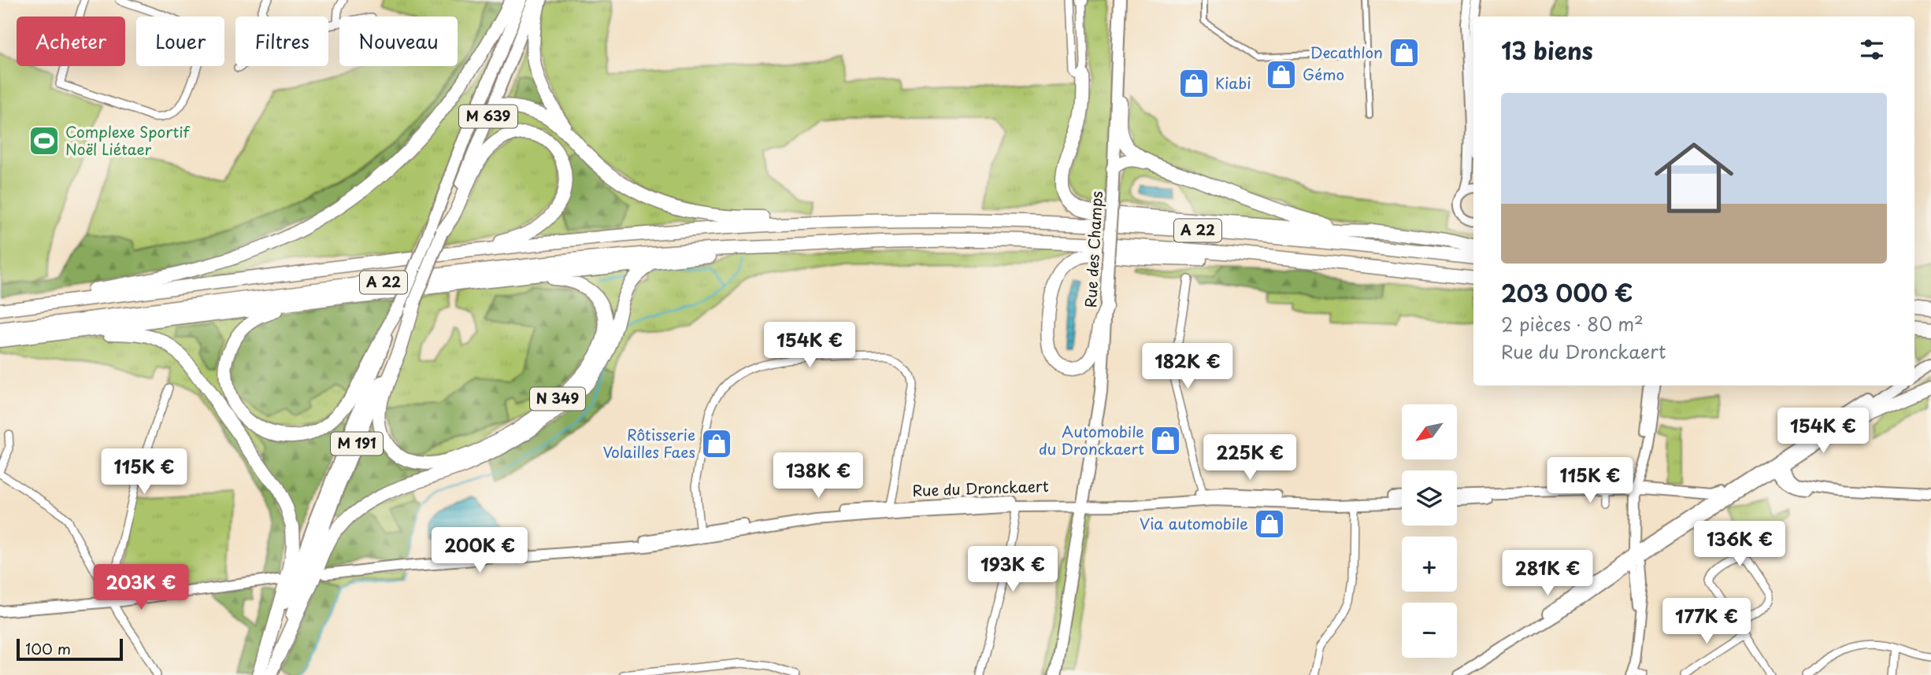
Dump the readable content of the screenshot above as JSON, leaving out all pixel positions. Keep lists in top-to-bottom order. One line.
{"streets":{"highway":["A 22","N 349"],"main road":["M 639","Rue des Champs","M 191","Rue du Dronckaert"]},"crossings":[["M 639","M 191"],["Rue des Champs","Rue du Dronckaert"],["N 349","M 191"]],"places":{"shop":["Decathlon","Gémo","Kiabi","Automobile du Dronckaert","Rôtisserie Volailles Faes","Via automobile"],"sports":["Complexe Sportif Noël Liétaer"]},"scale_bar":"100 m","north":"bottom left","page":{"chip":["Acheter","Louer","Filtres","Nouveau"],"heading":"13 biens","list":[{"name":"203 000 €","note":"2 pièces · 80 m² · Rue du Dronckaert"}],"price":["154K €","182K €","154K €","225K €","115K €","138K €","115K €","136K €","200K €","193K €","281K €","203K €","177K €"],"map_buttons":["+","−"],"scale":"100 m"}}
